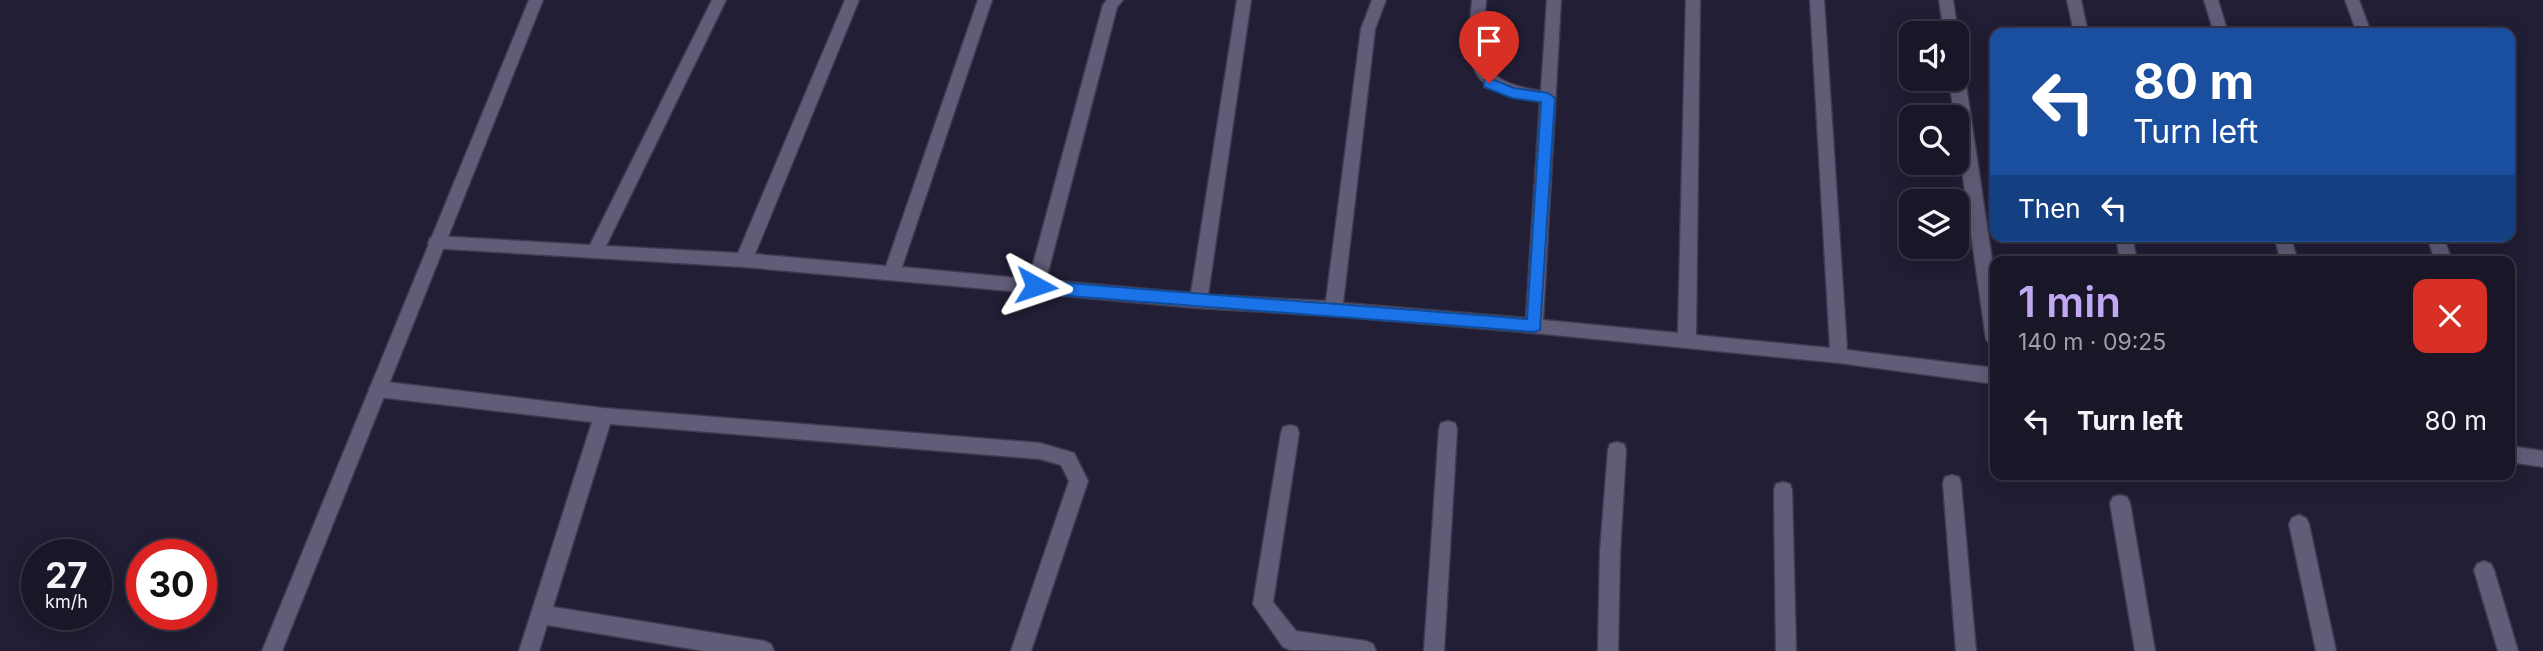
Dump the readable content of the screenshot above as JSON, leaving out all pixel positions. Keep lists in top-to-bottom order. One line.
{"page":{"turn":["80 m","Turn left"],"then":"Then","heading":["1 min","140 m · 09:25"],"list":[{"name":"Turn left","value":"80 m"}],"speed":"27 km/h","limit":"30"}}
